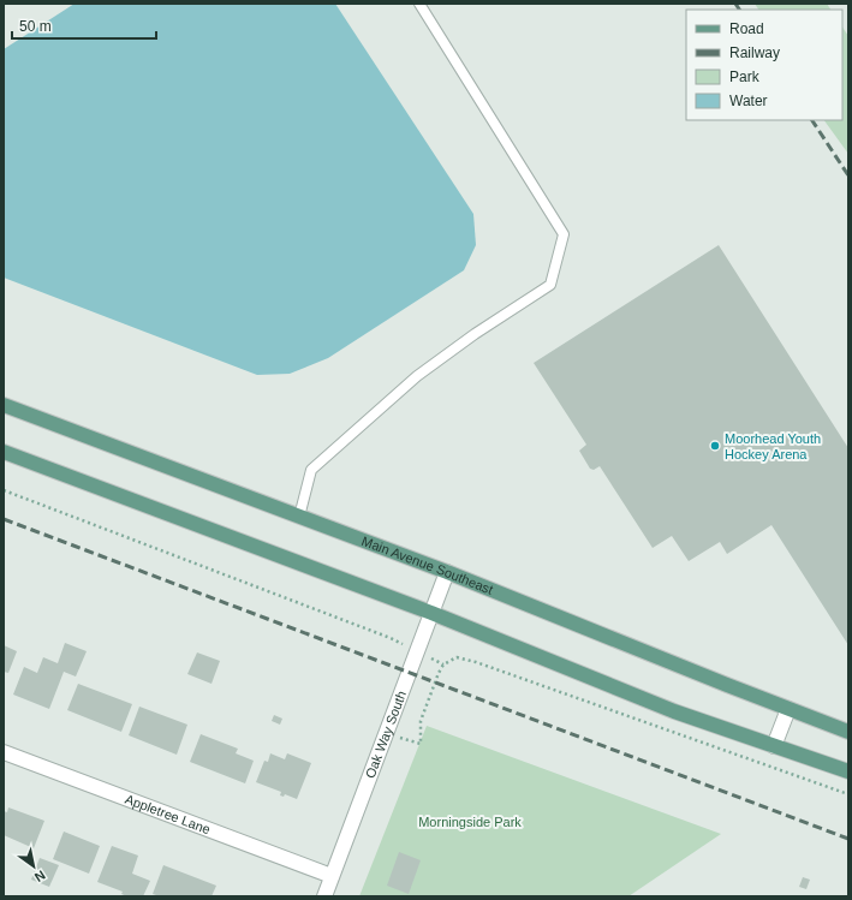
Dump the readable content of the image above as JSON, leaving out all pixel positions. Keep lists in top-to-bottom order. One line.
{"streets":{"main road":["Main Avenue Southeast"],"street":["Oak Way South","Appletree Lane"]},"crossings":[["Main Avenue Southeast","Oak Way South"],["Oak Way South","Appletree Lane"]],"parks":["Morningside Park"],"places":["Moorhead Youth Hockey Arena"],"legend":["Road","Railway","Park","Water"],"scale_bar":"50 m","north":"bottom right"}
